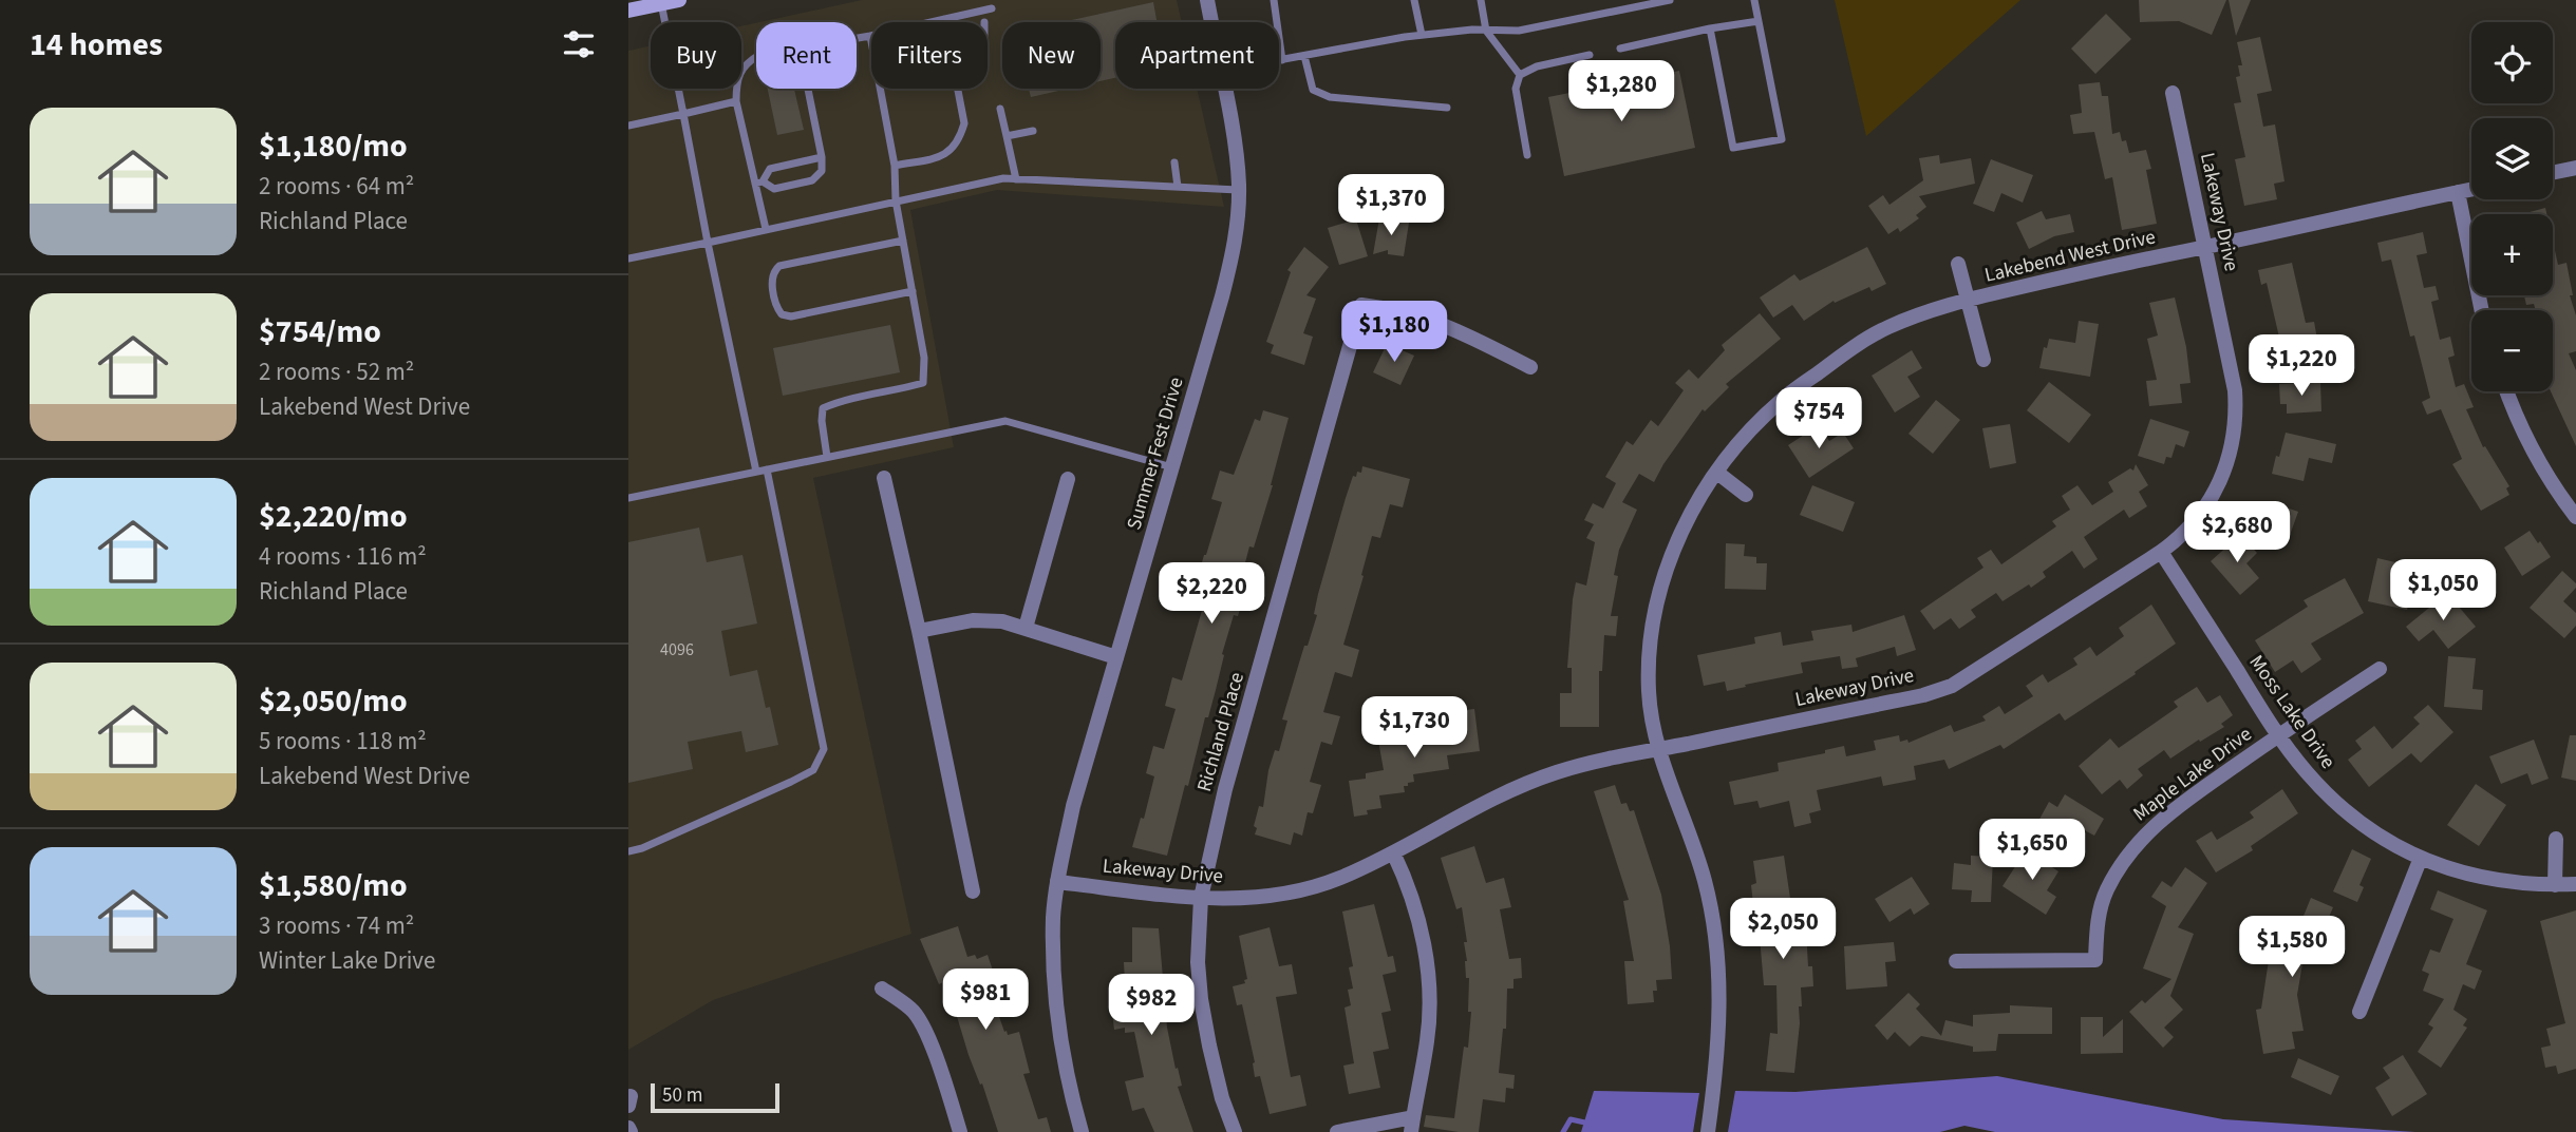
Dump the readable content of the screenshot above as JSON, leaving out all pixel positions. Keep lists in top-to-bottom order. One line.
{"streets":{"street":["Lakeway Drive","Lakebend West Drive","Summer Fest Drive","Moss Lake Drive","Richland Place","Maple Lake Drive"]},"crossings":[["Lakeway Drive","Lakebend West Drive"],["Lakeway Drive","Summer Fest Drive"],["Lakeway Drive","Moss Lake Drive"],["Lakeway Drive","Richland Place"],["Moss Lake Drive","Maple Lake Drive"]],"house_numbers":["4096"],"scale_bar":"50 m","page":{"heading":"14 homes","map_buttons":["+","−"],"chip":["Buy","Rent","Filters","New","Apartment"],"price":["$1,280","$1,370","$1,180","$1,220","$754","$2,680","$1,050","$2,220","$1,730","$1,650","$2,050","$1,580","$981","$982"],"list":[{"name":"$1,180/mo","note":"2 rooms · 64 m² · Richland Place"},{"name":"$754/mo","note":"2 rooms · 52 m² · Lakebend West Drive"},{"name":"$2,220/mo","note":"4 rooms · 116 m² · Richland Place"},{"name":"$2,050/mo","note":"5 rooms · 118 m² · Lakebend West Drive"},{"name":"$1,580/mo","note":"3 rooms · 74 m² · Winter Lake Drive"}],"scale":"50 m"}}
